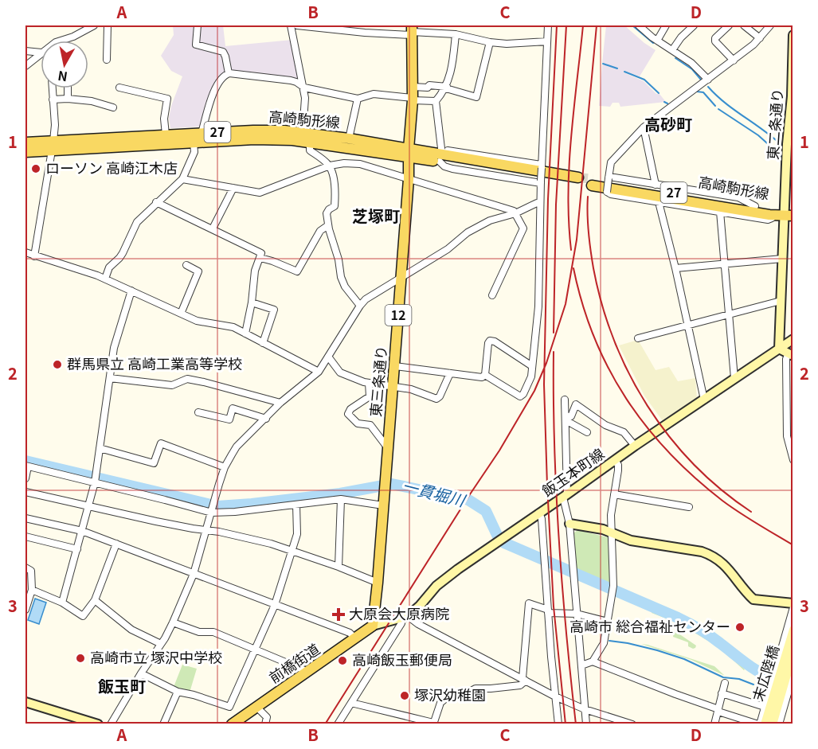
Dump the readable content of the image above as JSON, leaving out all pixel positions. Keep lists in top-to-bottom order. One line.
{"streets":{"main road":["高崎駒形線","27","12","東三条通り","前橋街道"],"street":["東二条通り","飯玉本町線","末広陸橋"]},"crossings":[["高崎駒形線","東二条通り"],["高崎駒形線","東三条通り"],["東二条通り","飯玉本町線"],["東三条通り","飯玉本町線"],["東三条通り","前橋街道"],["飯玉本町線","前橋街道"]],"districts":["高砂町","芝塚町","飯玉町"],"water":["一貫堀川"],"places":{"other":["ローソン 高崎江木店","群馬県立 高崎工業高等学校","高崎市 総合福祉センター","高崎市立 塚沢中学校","高崎飯玉郵便局","塚沢幼稚園"],"health":["大原会大原病院"]},"north":"bottom","grid":{"columns":["A","B","C","D"],"rows":["1","2","3"]}}
